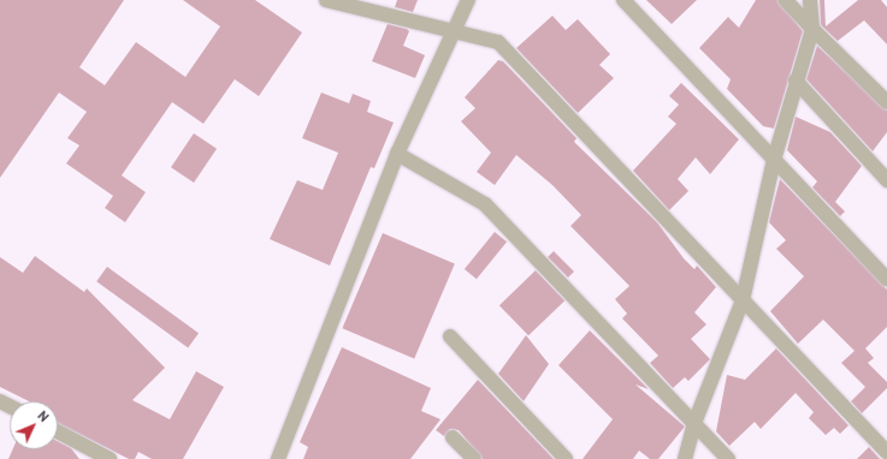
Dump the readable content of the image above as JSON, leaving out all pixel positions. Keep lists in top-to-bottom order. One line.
{"north":"top right"}
